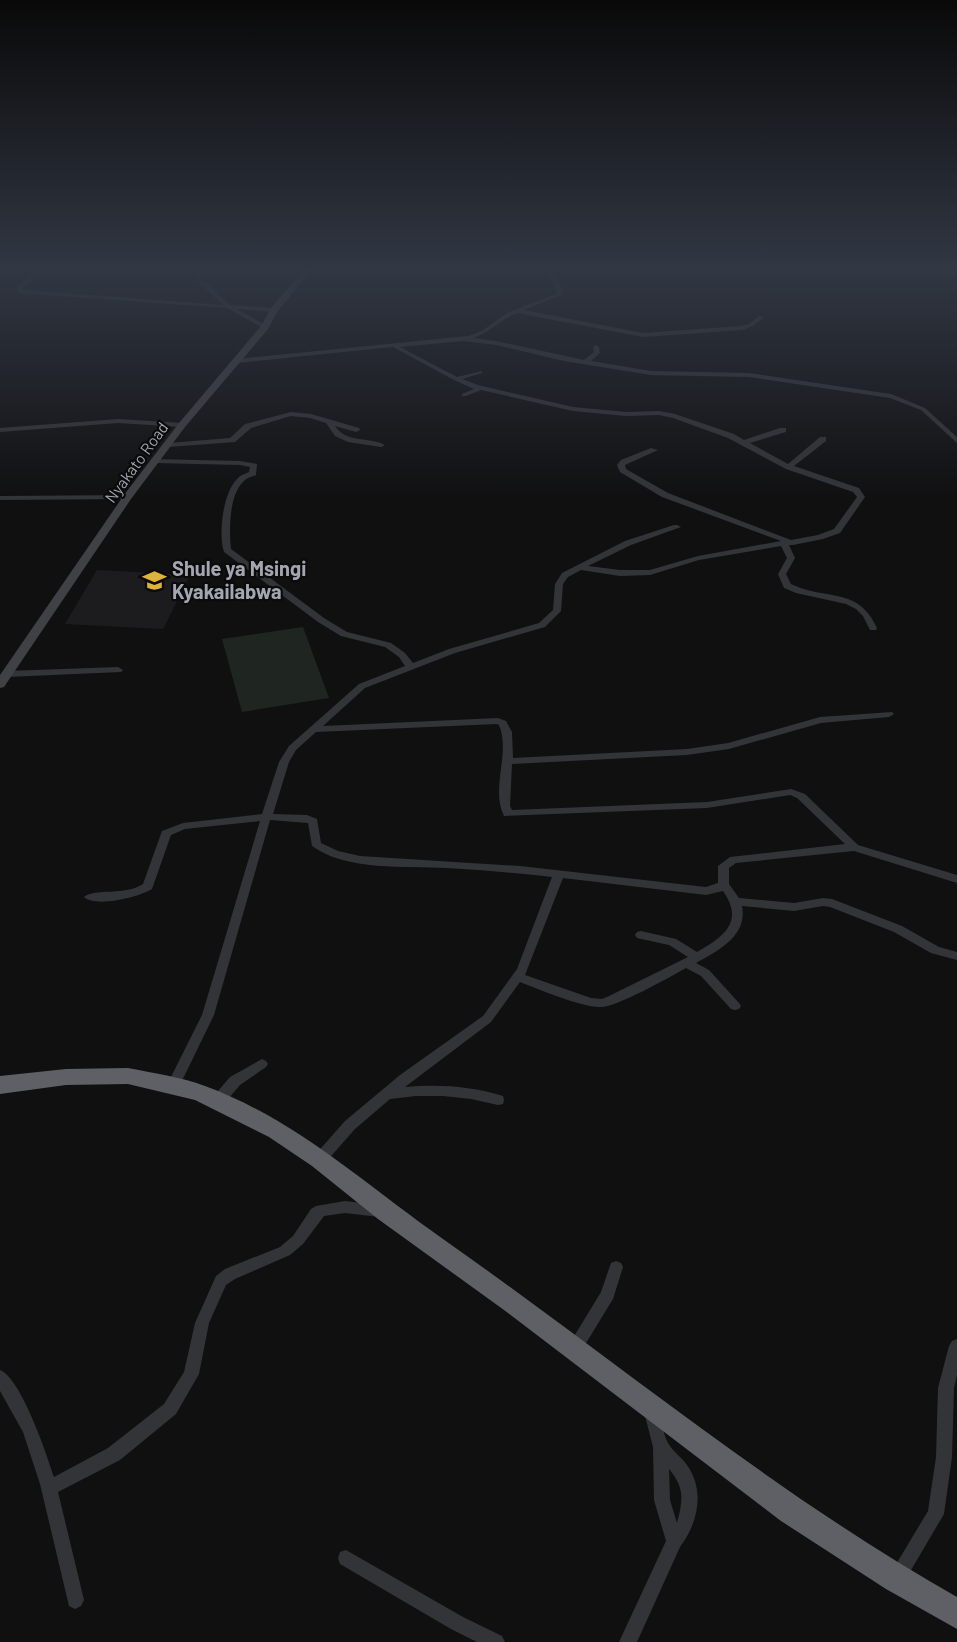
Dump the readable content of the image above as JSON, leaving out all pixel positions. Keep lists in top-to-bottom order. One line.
{"streets":{"street":["Nyakato Road"]},"places":{"school or university":["Shule ya Msingi Kyakailabwa"]}}
